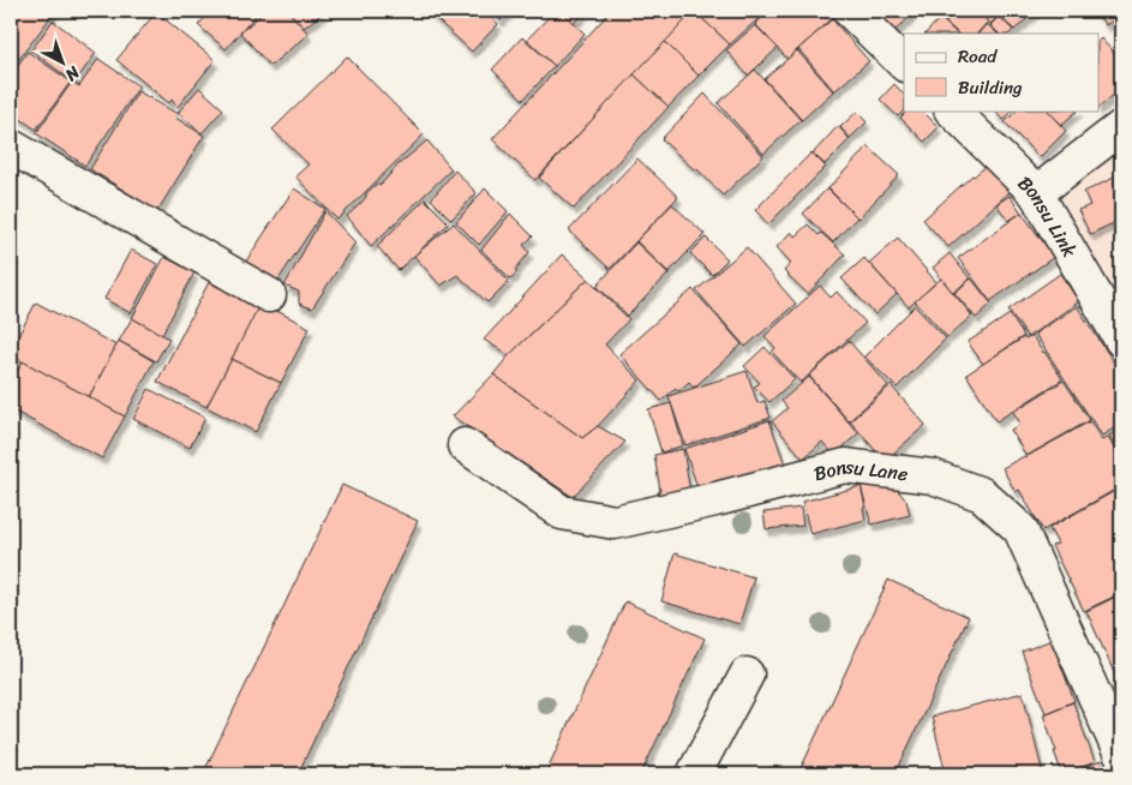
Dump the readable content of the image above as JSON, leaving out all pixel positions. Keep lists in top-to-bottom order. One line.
{"streets":{"street":["Bonsu Link","Bonsu Lane"]},"legend":["Road","Building"],"north":"bottom right"}
